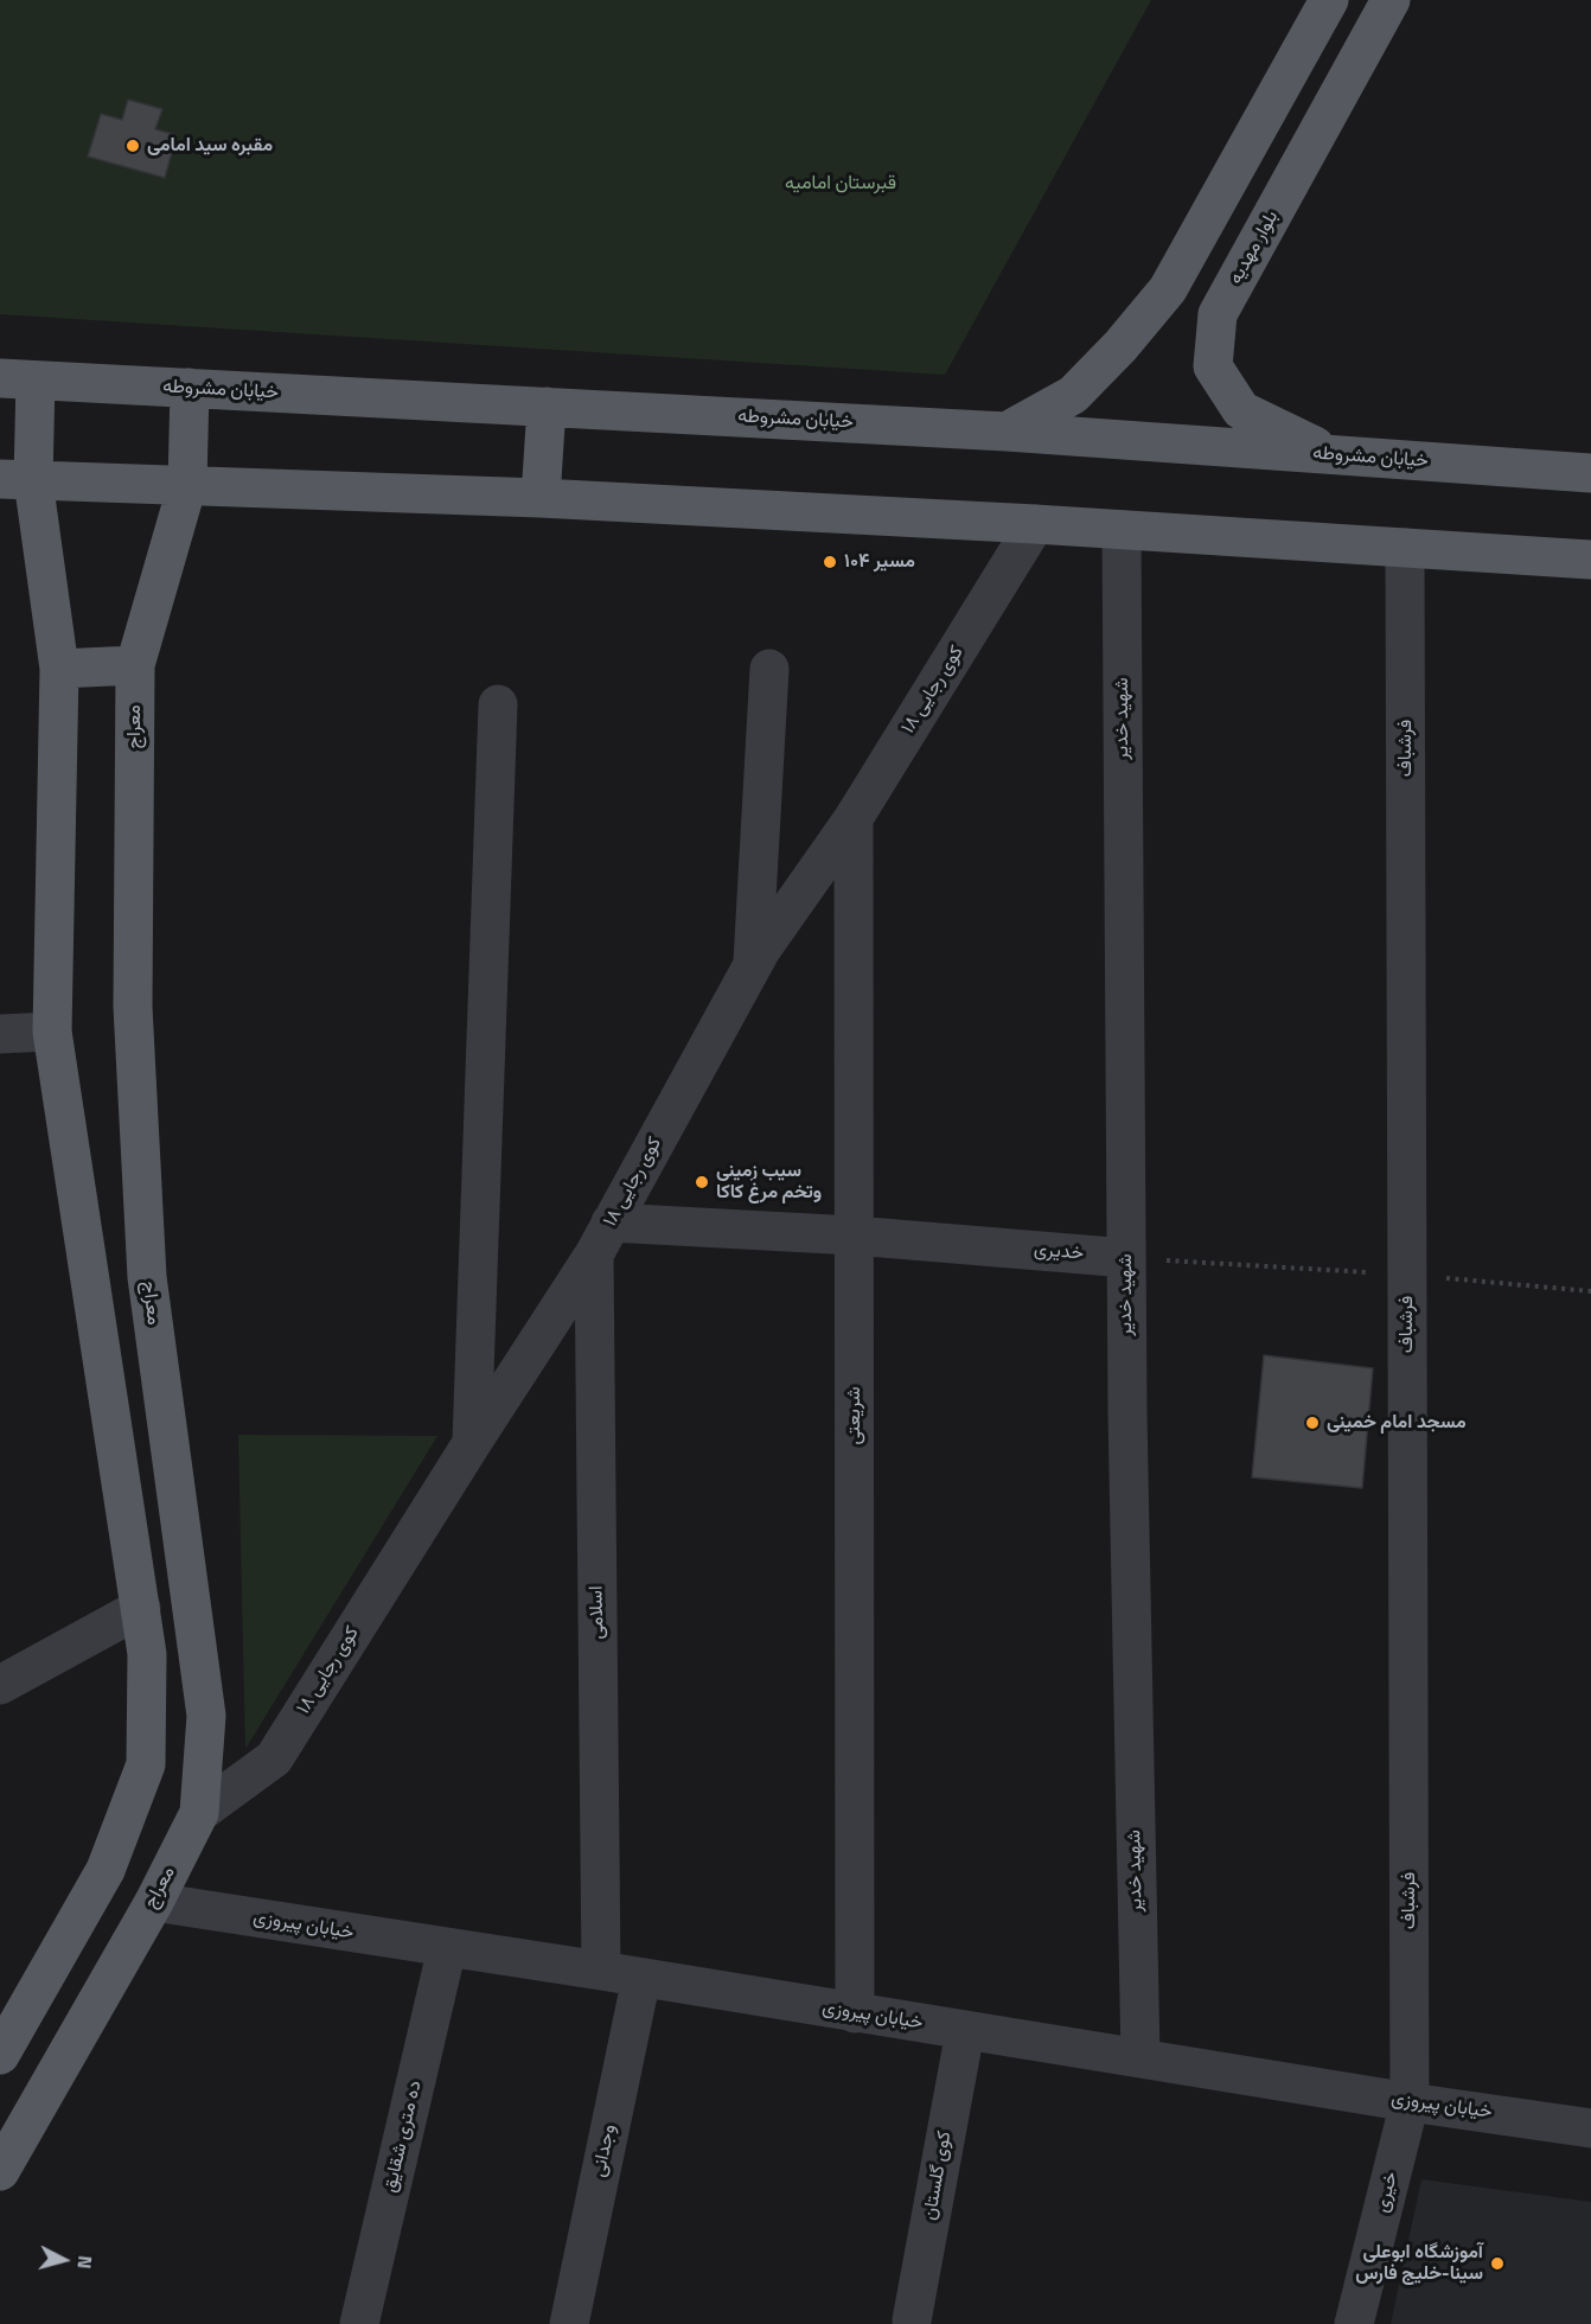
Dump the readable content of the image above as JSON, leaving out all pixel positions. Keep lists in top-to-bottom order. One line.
{"streets":{"main road":["بلوار مهدیه","خیابان مشروطه","معراج"],"street":["کوی رجایی ۱۸","شهید خدیر","فرشباف","خدیری","شریعتی","اسلامی","خیابان پیروزی","ده متری شقایق","وجدانی","کوی گلستان","خیری"]},"crossings":[["بلوار مهدیه","خیابان مشروطه"],["خیابان مشروطه","معراج"],["کوی رجایی ۱۸","معراج"],["کوی رجایی ۱۸","خدیری"],["کوی رجایی ۱۸","شریعتی"],["کوی رجایی ۱۸","اسلامی"],["شهید خدیر","خدیری"],["شهید خدیر","خیابان پیروزی"],["معراج","خیابان پیروزی"],["فرشباف","خیابان پیروزی"],["فرشباف","خیری"],["خدیری","شریعتی"],["خدیری","اسلامی"],["شریعتی","خیابان پیروزی"],["اسلامی","خیابان پیروزی"],["خیابان پیروزی","ده متری شقایق"],["خیابان پیروزی","وجدانی"],["خیابان پیروزی","کوی گلستان"],["خیابان پیروزی","خیری"]],"parks":["قبرستان امامیه"],"places":["مقبره سید امامی","مسیر ۱۰۴","سیب زمینی وتخم مرغ کاکا","مسجد امام خمینی","آموزشگاه ابوعلی سینا-خلیج فارس"],"north":"right"}
